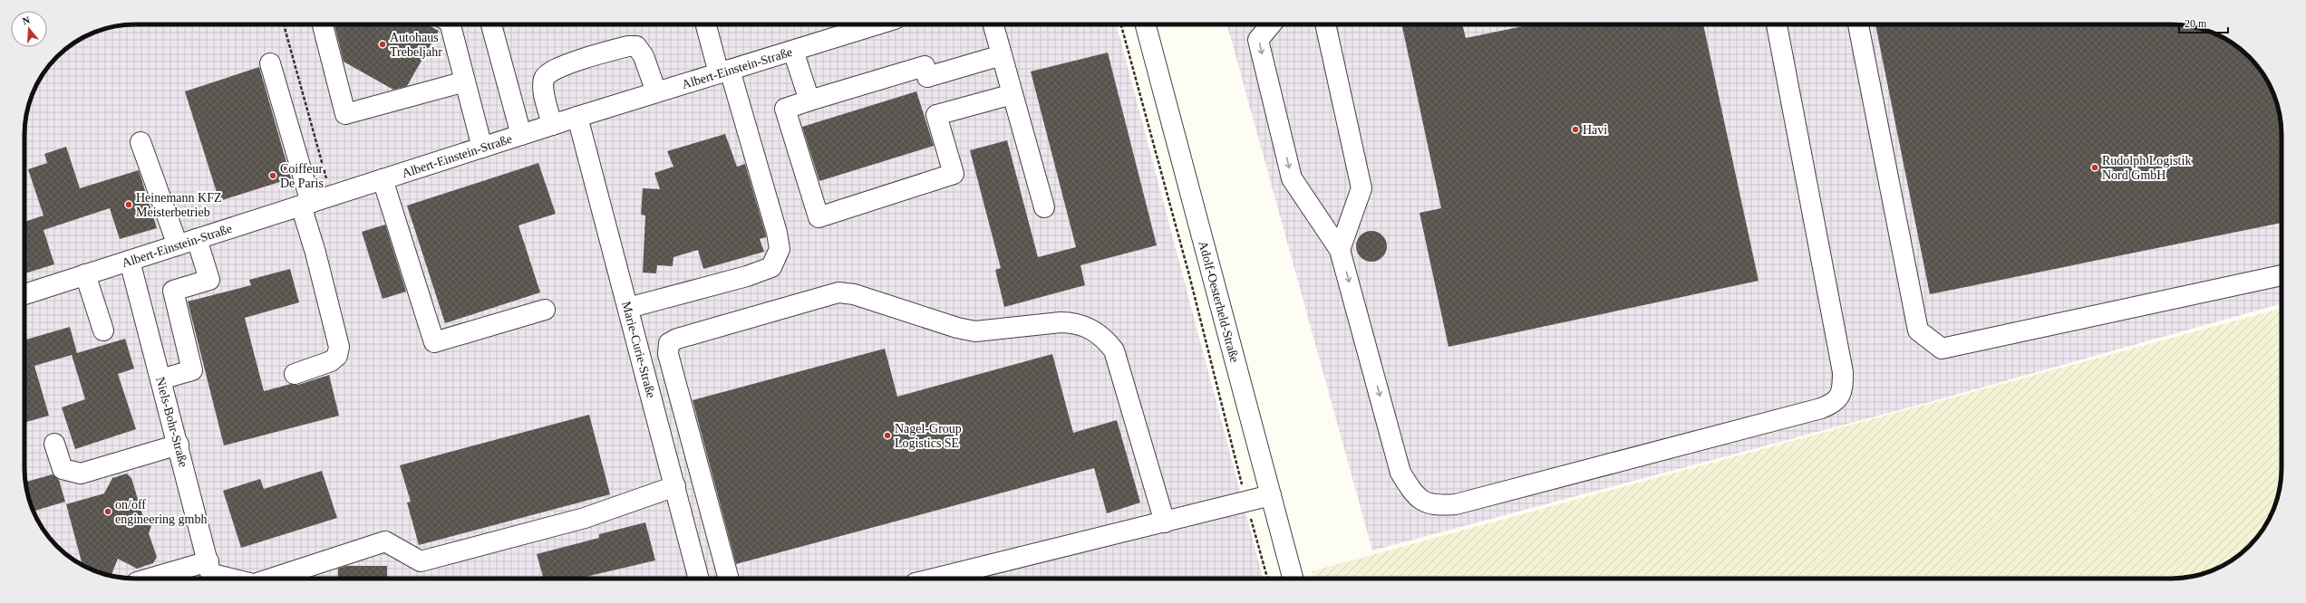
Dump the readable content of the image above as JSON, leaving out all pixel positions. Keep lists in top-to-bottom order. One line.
{"streets":{"street":["Albert-Einstein-Straße","Adolf-Oesterheld-Straße","Marie-Curie-Straße","Niels-Bohr-Straße"]},"crossings":[["Albert-Einstein-Straße","Marie-Curie-Straße"],["Albert-Einstein-Straße","Niels-Bohr-Straße"]],"places":["Autohaus Trebeljahr","Havi","Rudolph Logistik Nord GmbH","Coiffeur De Paris","Heinemann KFZ Meisterbetrieb","Nagel-Group Logistics SE","on/off engineering gmbh"],"scale_bar":"20 m","north":"top"}
